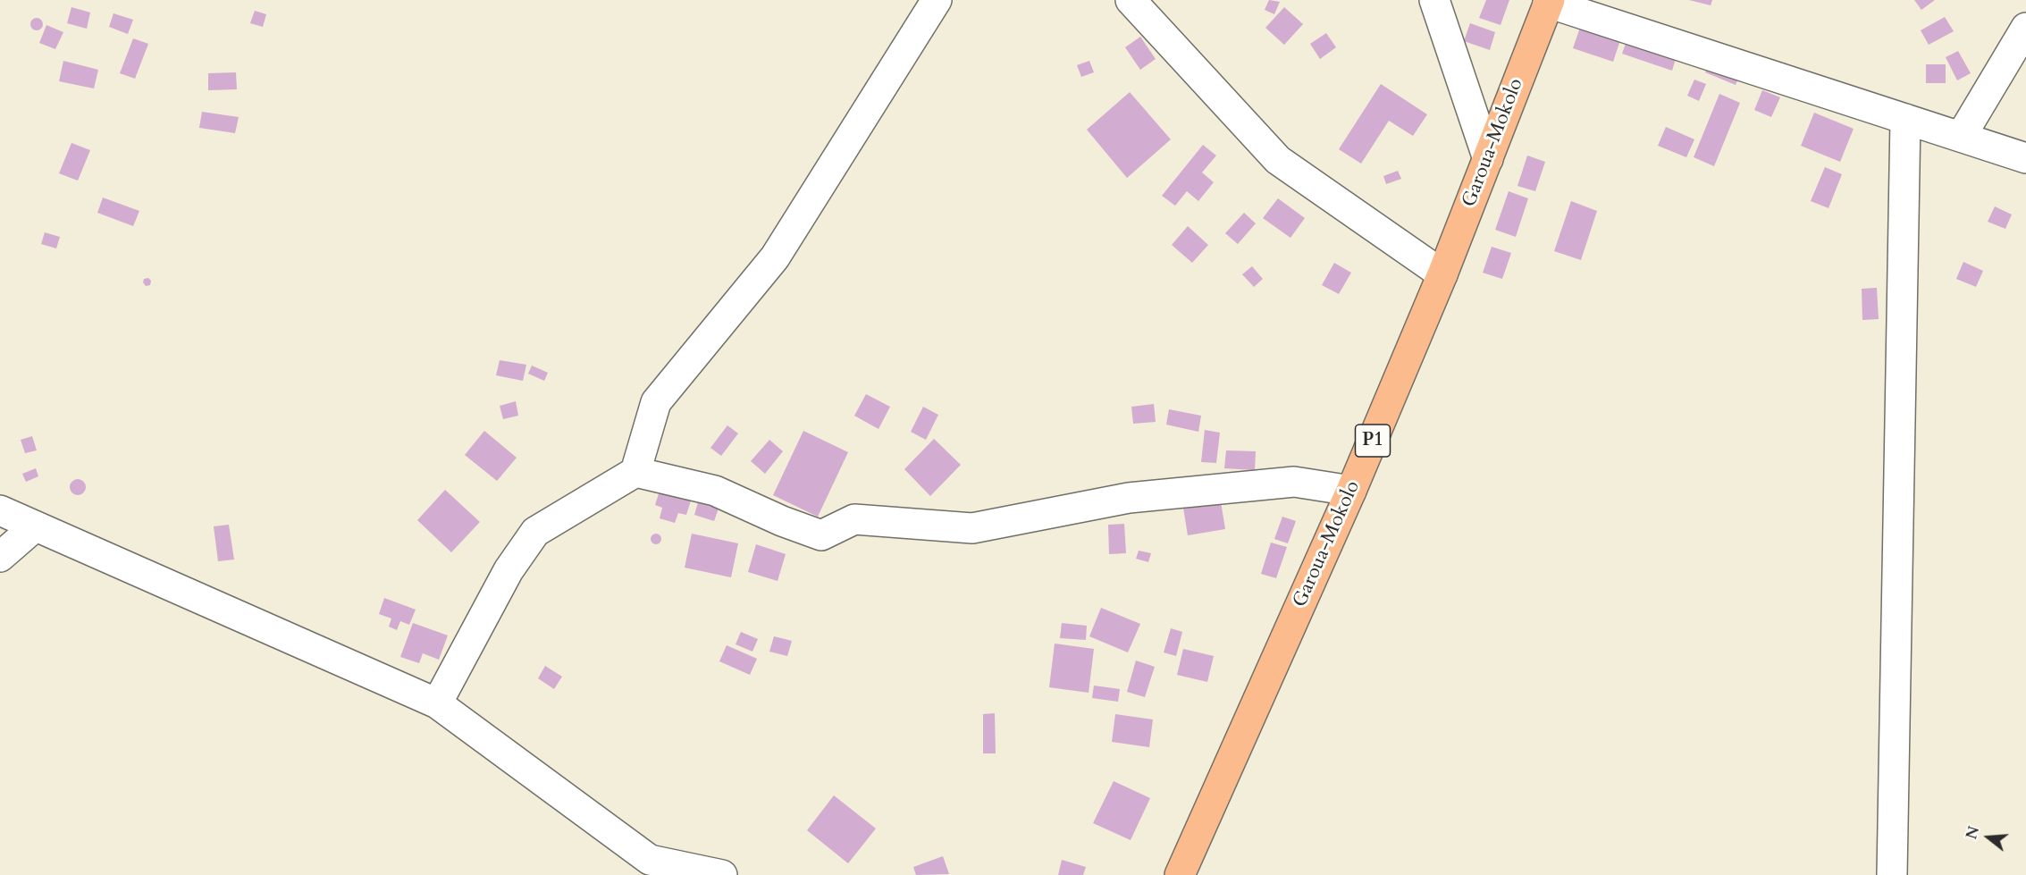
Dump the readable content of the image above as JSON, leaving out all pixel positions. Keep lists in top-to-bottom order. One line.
{"streets":{"main road":["Garoua-Mokolo","P1"]},"north":"left"}
